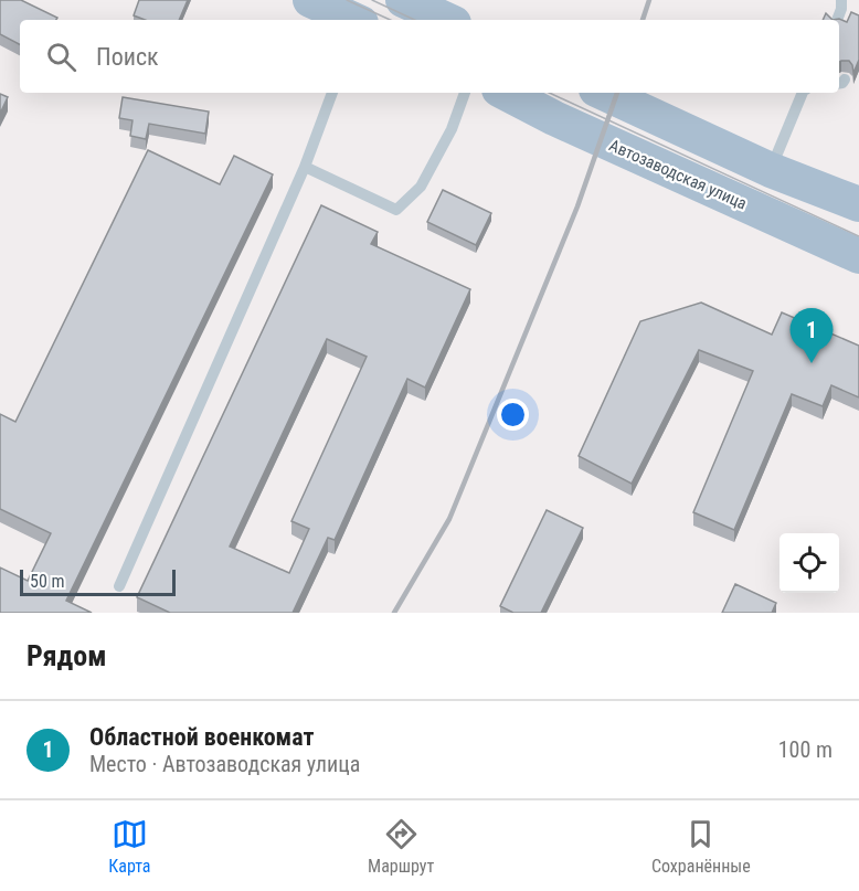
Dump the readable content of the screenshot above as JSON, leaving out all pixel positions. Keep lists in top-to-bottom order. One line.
{"streets":{"main road":["Автозаводская улица"]},"scale_bar":"50 m","page":{"search":"Поиск","pins":"1","scale":"50 m","heading":"Рядом","list":[{"mark":"1","name":"Областной военкомат","note":"Место · Автозаводская улица","value":"100 m"}],"nav":["Карта","Маршрут","Сохранённые"]}}
